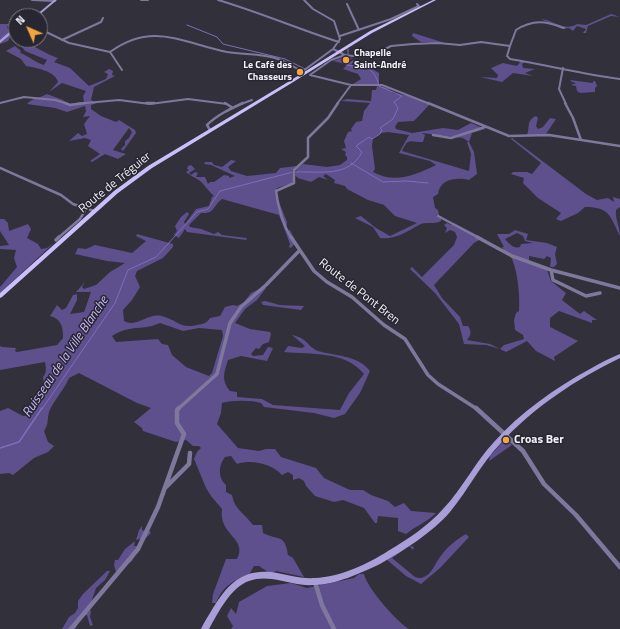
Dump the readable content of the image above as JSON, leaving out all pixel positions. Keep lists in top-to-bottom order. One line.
{"streets":{"main road":["Route de Tréguier"],"street":["Route de Pont Bren"]},"water":["Ruisseau de la Ville Blanche"],"places":["Chapelle Saint-André","Le Café des Chasseurs","Croas Ber"],"north":"top left"}
